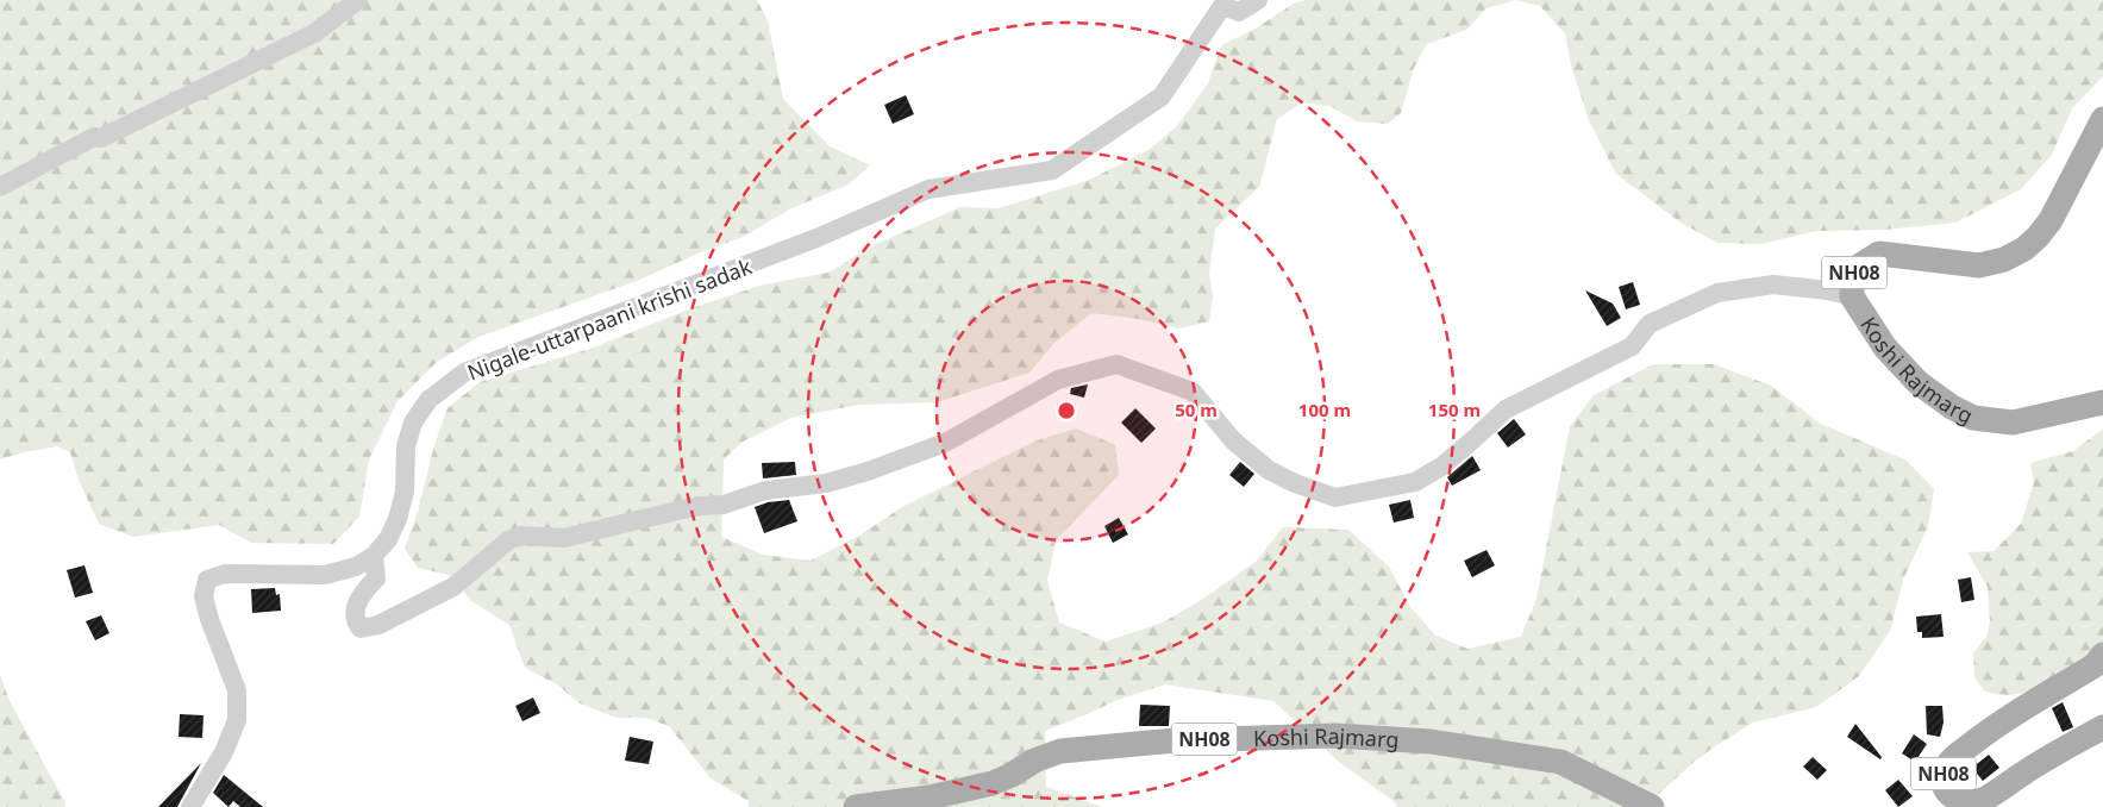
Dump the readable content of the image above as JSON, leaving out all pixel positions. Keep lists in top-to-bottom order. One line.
{"streets":{"main road":["NH08","Koshi Rajmarg"],"street":["Nigale-uttarpaani krishi sadak"]},"rings":["50 m","100 m","150 m"]}
